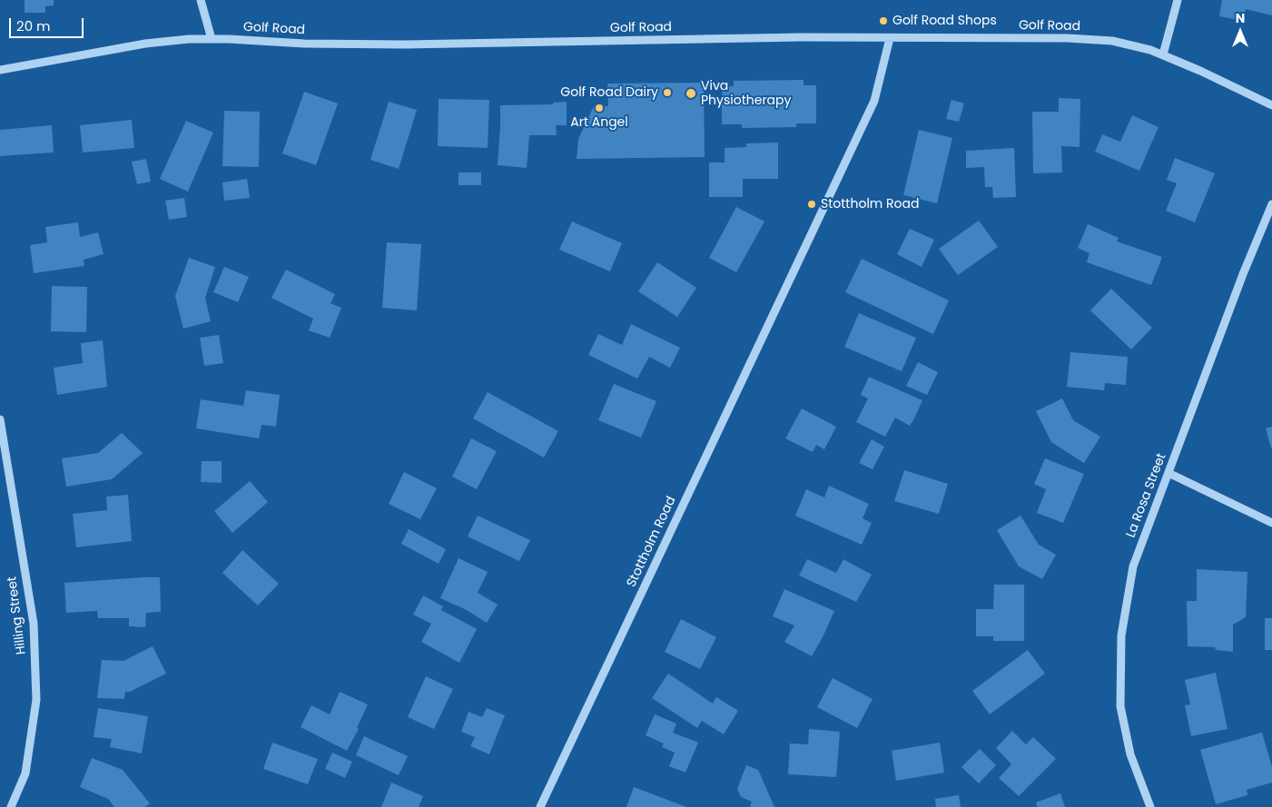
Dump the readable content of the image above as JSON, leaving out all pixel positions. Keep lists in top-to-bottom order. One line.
{"streets":{"street":["Golf Road","La Rosa Street","Stottholm Road","Hilling Street"]},"crossings":[["Golf Road","Stottholm Road"]],"places":["Golf Road Shops","Golf Road Dairy","Viva Physiotherapy","Art Angel","Stottholm Road"],"scale_bar":"20 m","north":"top"}
